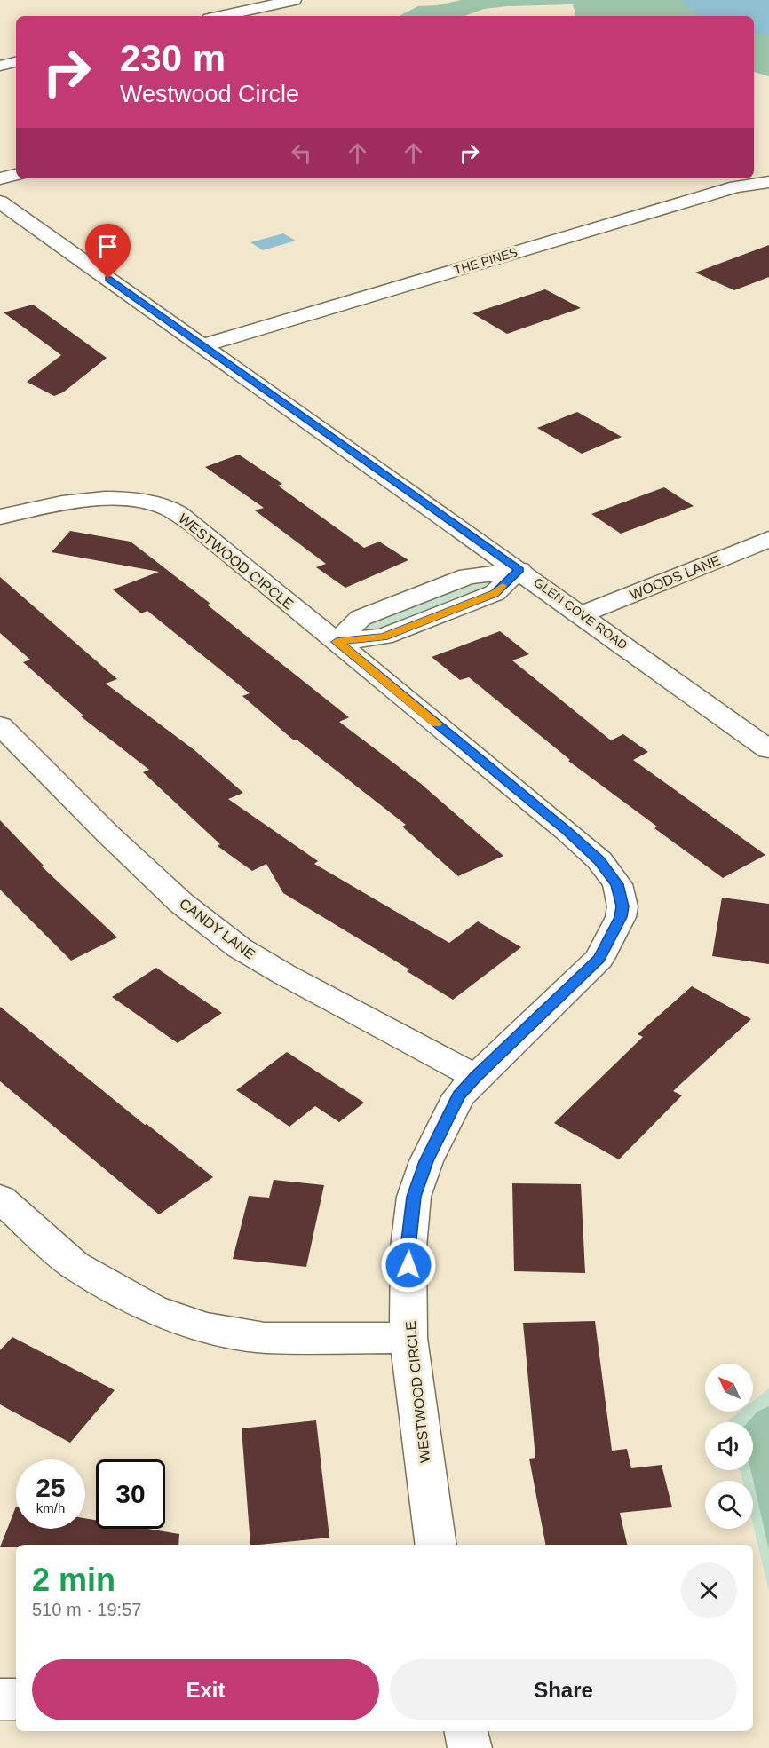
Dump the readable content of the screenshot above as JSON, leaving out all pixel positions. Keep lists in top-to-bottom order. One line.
{"streets":{"street":["THE PINES","WESTWOOD CIRCLE","WOODS LANE","GLEN COVE ROAD","CANDY LANE"]},"crossings":[["THE PINES","GLEN COVE ROAD"],["WESTWOOD CIRCLE","CANDY LANE"],["WOODS LANE","GLEN COVE ROAD"]],"north":"top left","page":{"turn":["230 m","Westwood Circle"],"speed":"25 km/h","limit":"30","heading":["2 min","510 m · 19:57"],"buttons":["Exit","Share"]}}
